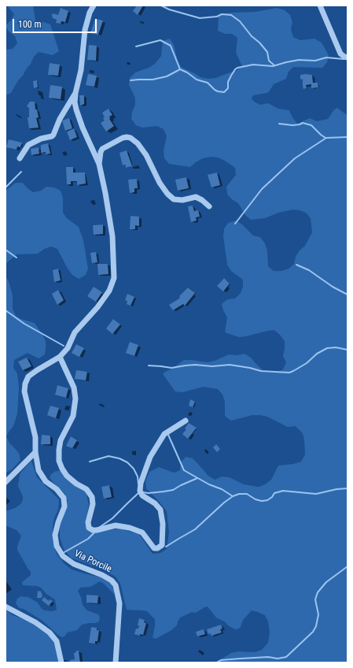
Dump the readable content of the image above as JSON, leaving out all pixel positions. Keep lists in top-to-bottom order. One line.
{"streets":{"street":["Via Porcile"]},"scale_bar":"100 m"}
